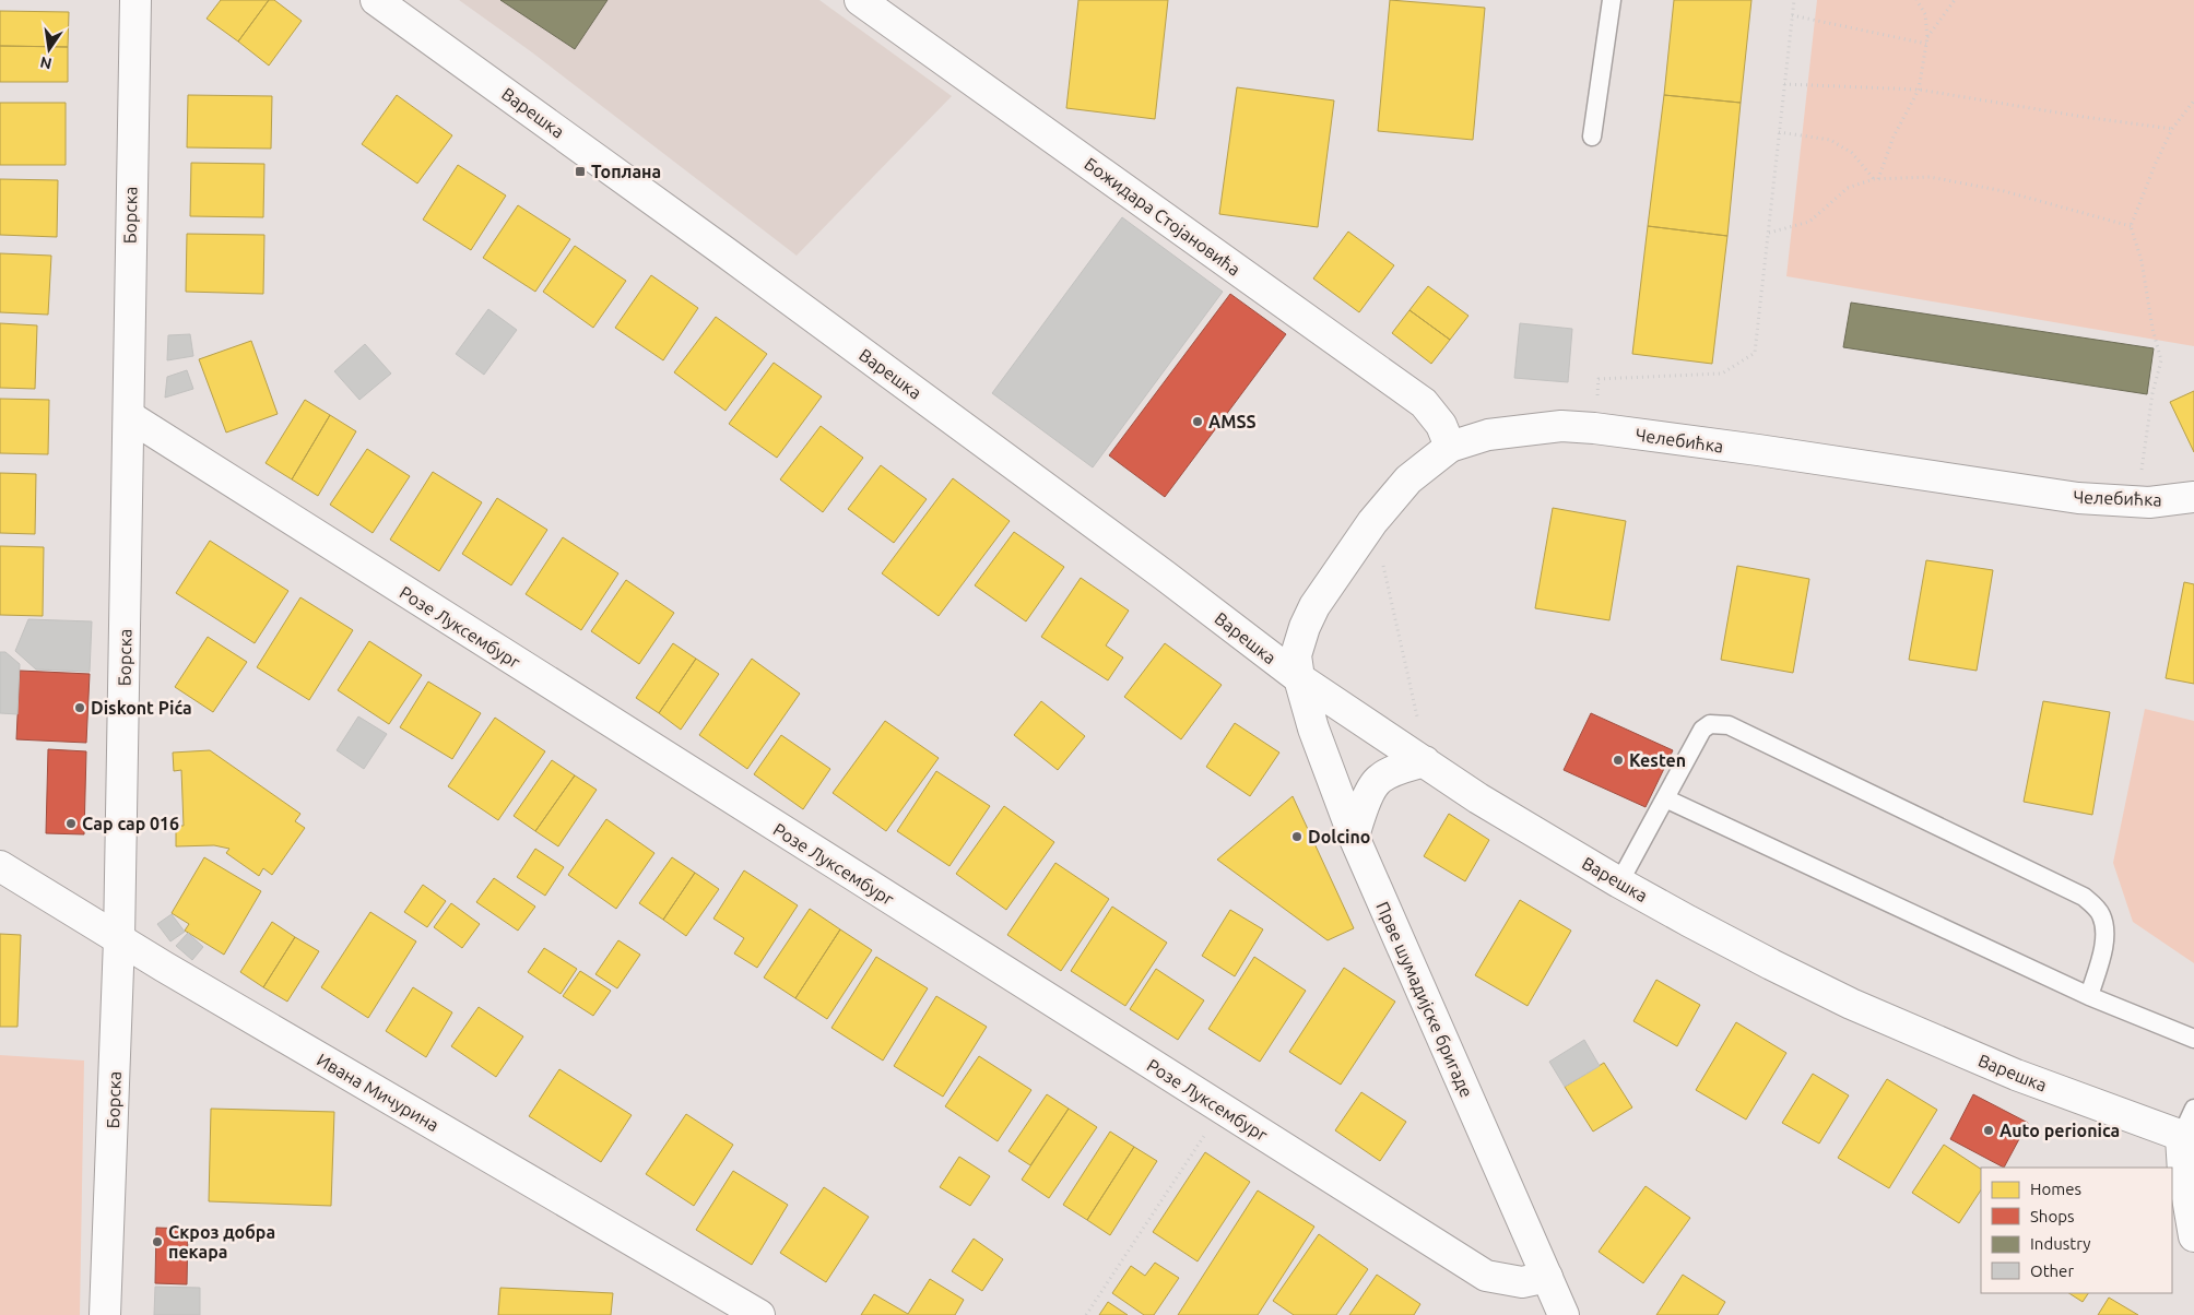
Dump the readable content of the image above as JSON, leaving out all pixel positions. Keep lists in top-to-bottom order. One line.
{"streets":{"street":["Варешка","Борска","Божидара Стојановића","Челебићка","Розе Луксембург","Прве шумадијске бригаде","Ивана Мичурина"]},"crossings":[["Варешка","Челебићка"],["Варешка","Прве шумадијске бригаде"],["Борска","Розе Луксембург"],["Борска","Ивана Мичурина"],["Божидара Стојановића","Челебићка"],["Челебићка","Прве шумадијске бригаде"],["Розе Луксембург","Прве шумадијске бригаде"]],"places":{"transit":["Топлана"],"other":["AMSS","Diskont Pića","Kesten","Cap cap 016","Dolcino","Auto perionica","Скроз добра пекара"]},"legend":["Homes","Shops","Industry","Other"],"north":"bottom"}
